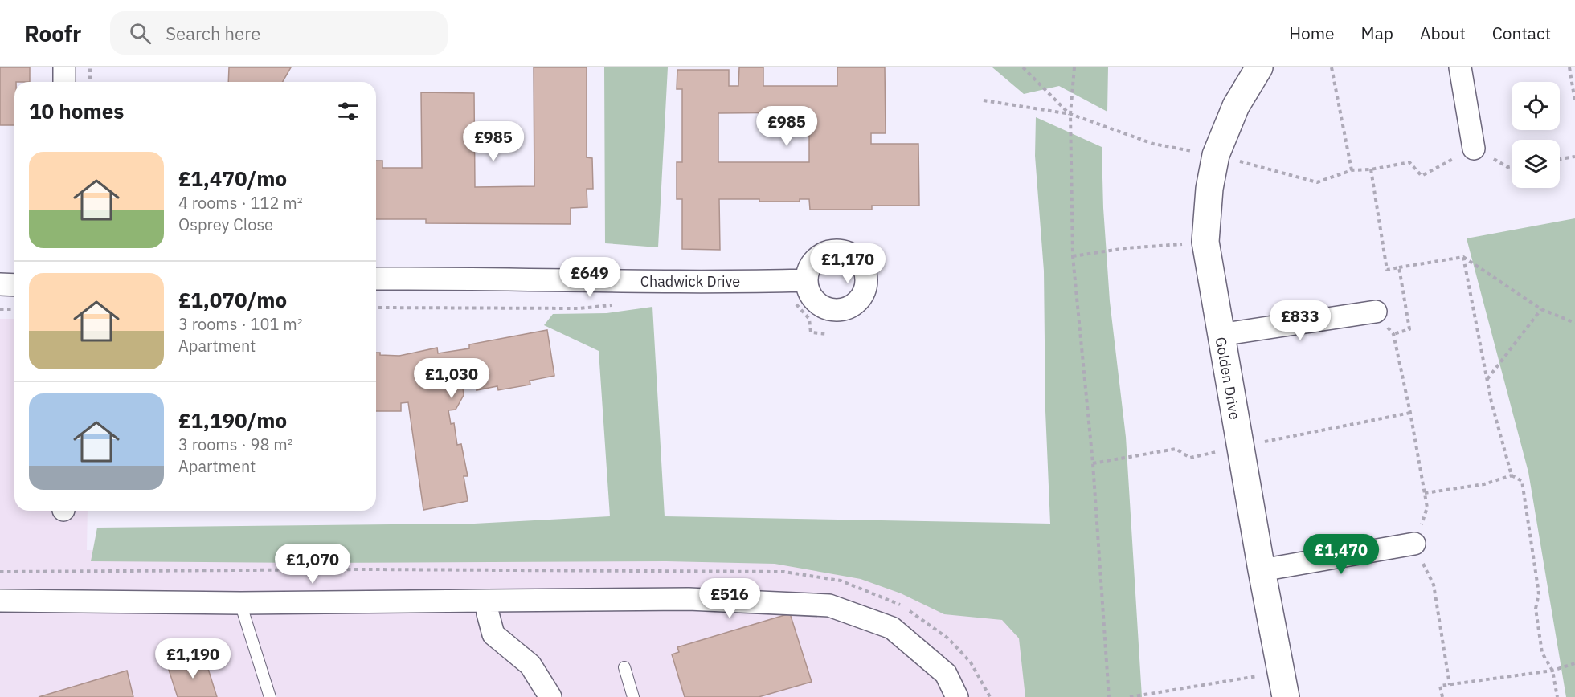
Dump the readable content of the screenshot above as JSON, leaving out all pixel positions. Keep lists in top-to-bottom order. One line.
{"streets":{"street":["Chadwick Drive","Golden Drive"]},"page":{"header":"Roofr","search":"Search here","nav":["Home","Map","About","Contact"],"heading":"10 homes","price":["£985","£985","£1,170","£649","£833","£1,030","£1,470","£1,070","£516","£1,190"],"list":[{"name":"£1,470/mo","note":"4 rooms · 112 m² · Osprey Close"},{"name":"£1,070/mo","note":"3 rooms · 101 m² · Apartment"},{"name":"£1,190/mo","note":"3 rooms · 98 m² · Apartment"}]}}
